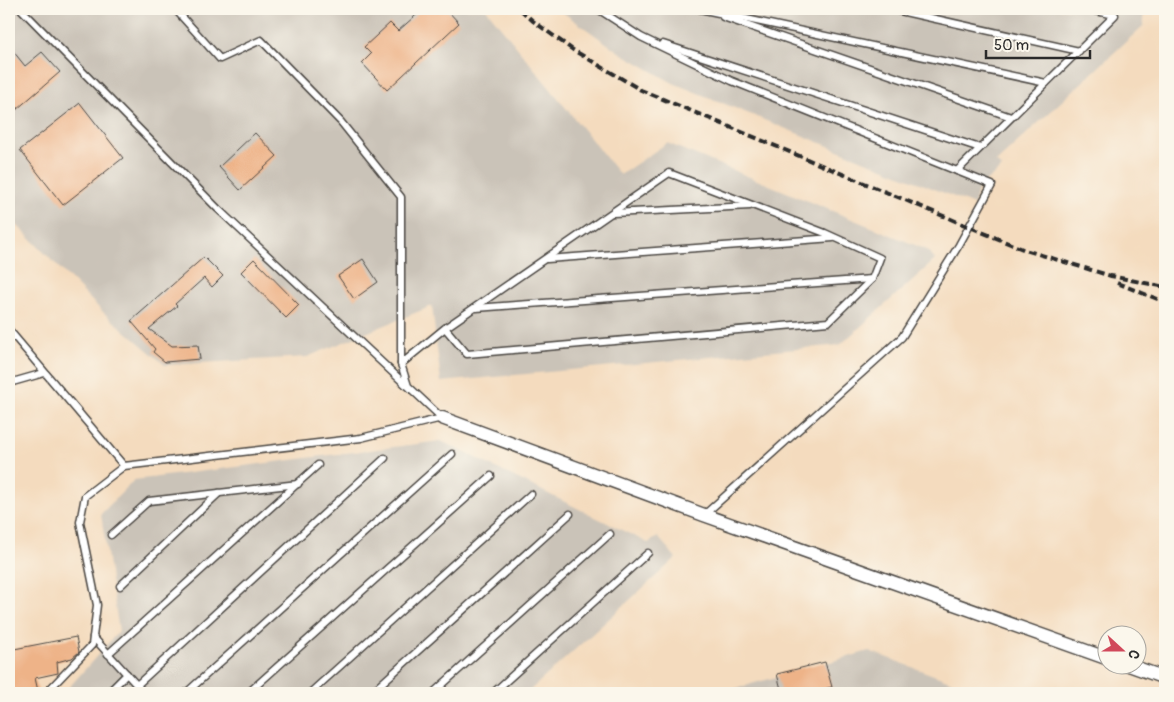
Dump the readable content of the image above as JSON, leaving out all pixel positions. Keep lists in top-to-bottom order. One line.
{"scale_bar":"50 m","north":"right"}
